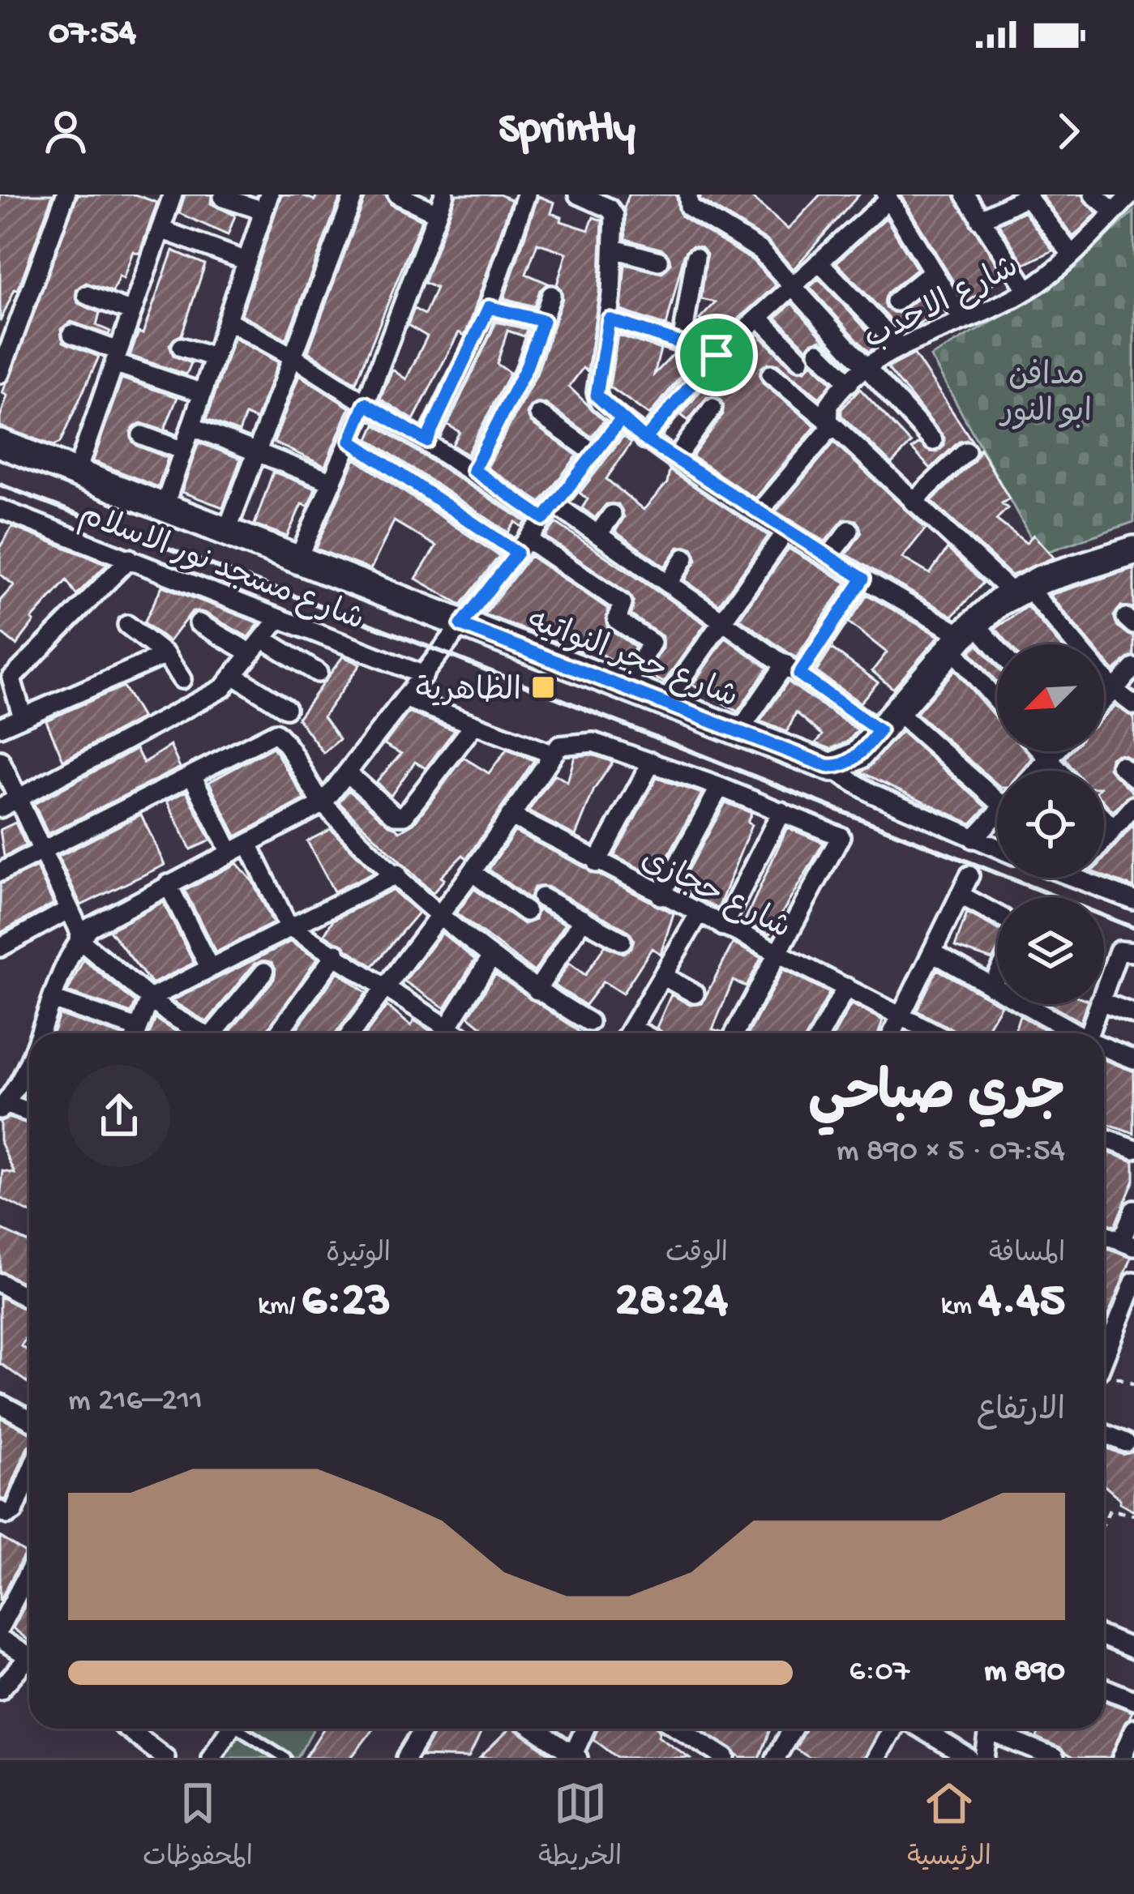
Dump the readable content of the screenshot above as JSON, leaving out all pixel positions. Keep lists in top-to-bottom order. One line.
{"streets":{"street":["شارع الاحدب","شارع مسجد نور الاسلام","شارع حجر النواتيه","شارع حجازى"]},"parks":["مدافن ابو النور"],"places":{"transit":["الظاهرية"]},"north":"bottom left","page":{"status":"07:54","header":"Sprintly","heading":["جري صباحي","07:54 · 5 × 890 m"],"stats":[["المسافة","4.45 km"],["الوقت","28:24"],["الوتيرة","6:23 /km"]],"chart":["الارتفاع","211–216 m"],"list":[{"name":"890 m","note":"6:07"}],"tabs":["الرئيسية","الخريطة","المحفوظات"]}}
